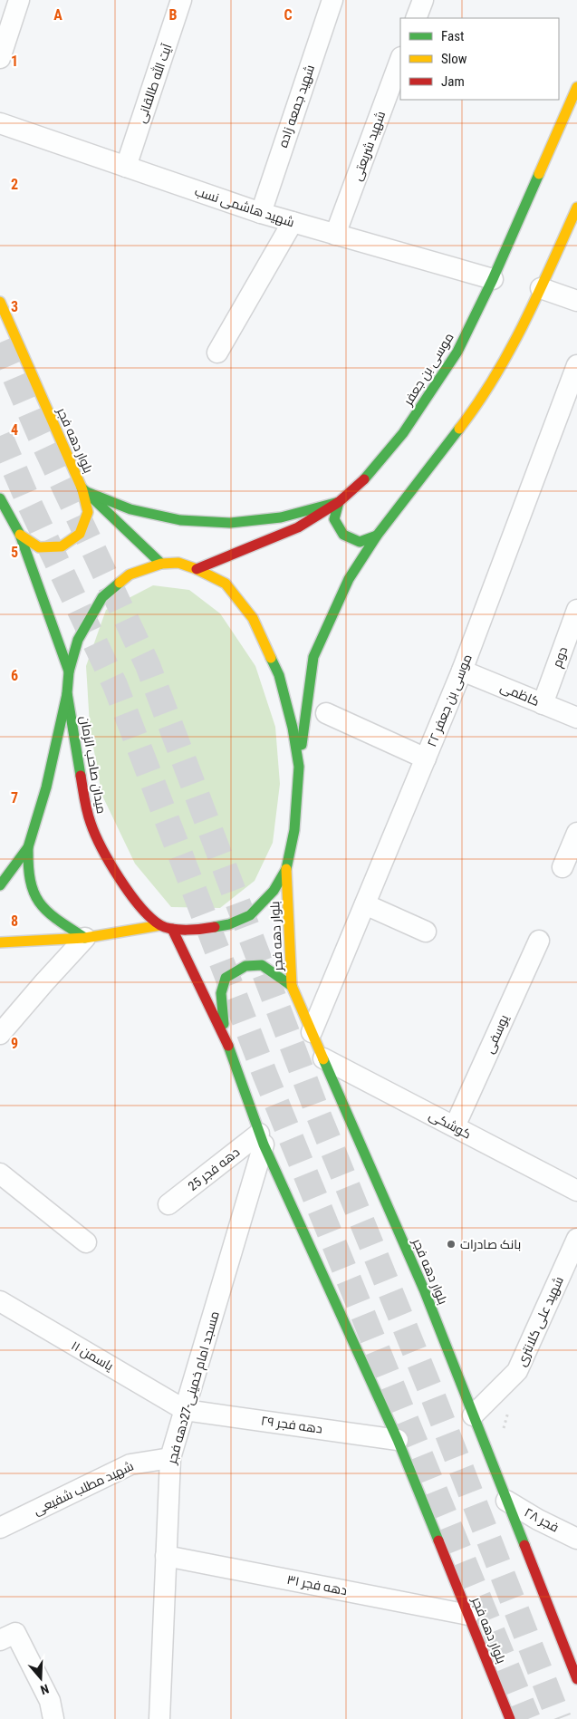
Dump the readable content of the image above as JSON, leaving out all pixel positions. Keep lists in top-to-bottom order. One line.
{"streets":{"main road":["موسی بن جعفر","بلوار دهه فجر","میدان صاحب الزمان"],"street":["آیت الله طالقانی","شهید جمعه زاده","شهید شریعتی","شهید هاشمی نسب","دوم","کاظمی","موسی بن جعفر ۲۲","یوسفی","کوشکی","دهه فجر 25","شهید علی کلانتری","یاسمن ۱۱","مسجد امام خمینی-27دهه فجر","دهه فجر ۲۹","شهید مطلب شفیعی","فجر ۲۸","دهه فجر ۳۱"]},"crossings":[["آیت الله طالقانی","شهید هاشمی نسب"],["شهید جمعه زاده","شهید هاشمی نسب"],["شهید شریعتی","شهید هاشمی نسب"],["شهید هاشمی نسب","موسی بن جعفر"],["موسی بن جعفر","میدان صاحب الزمان"],["بلوار دهه فجر","موسی بن جعفر ۲۲"],["بلوار دهه فجر","میدان صاحب الزمان"],["بلوار دهه فجر","کوشکی"],["بلوار دهه فجر","دهه فجر 25"],["بلوار دهه فجر","شهید علی کلانتری"],["بلوار دهه فجر","مسجد امام خمینی-27دهه فجر"],["بلوار دهه فجر","دهه فجر ۲۹"],["بلوار دهه فجر","فجر ۲۸"],["بلوار دهه فجر","دهه فجر ۳۱"],["دوم","کاظمی"],["کاظمی","موسی بن جعفر ۲۲"],["یوسفی","کوشکی"],["دهه فجر 25","مسجد امام خمینی-27دهه فجر"],["یاسمن ۱۱","مسجد امام خمینی-27دهه فجر"],["یاسمن ۱۱","دهه فجر ۲۹"],["مسجد امام خمینی-27دهه فجر","دهه فجر ۲۹"],["مسجد امام خمینی-27دهه فجر","شهید مطلب شفیعی"],["مسجد امام خمینی-27دهه فجر","دهه فجر ۳۱"]],"places":["بانک صادرات"],"legend":["Fast","Slow","Jam"],"north":"bottom","grid":{"columns":["A","B","C"],"rows":["1","2","3","4","5","6","7","8","9"]}}
